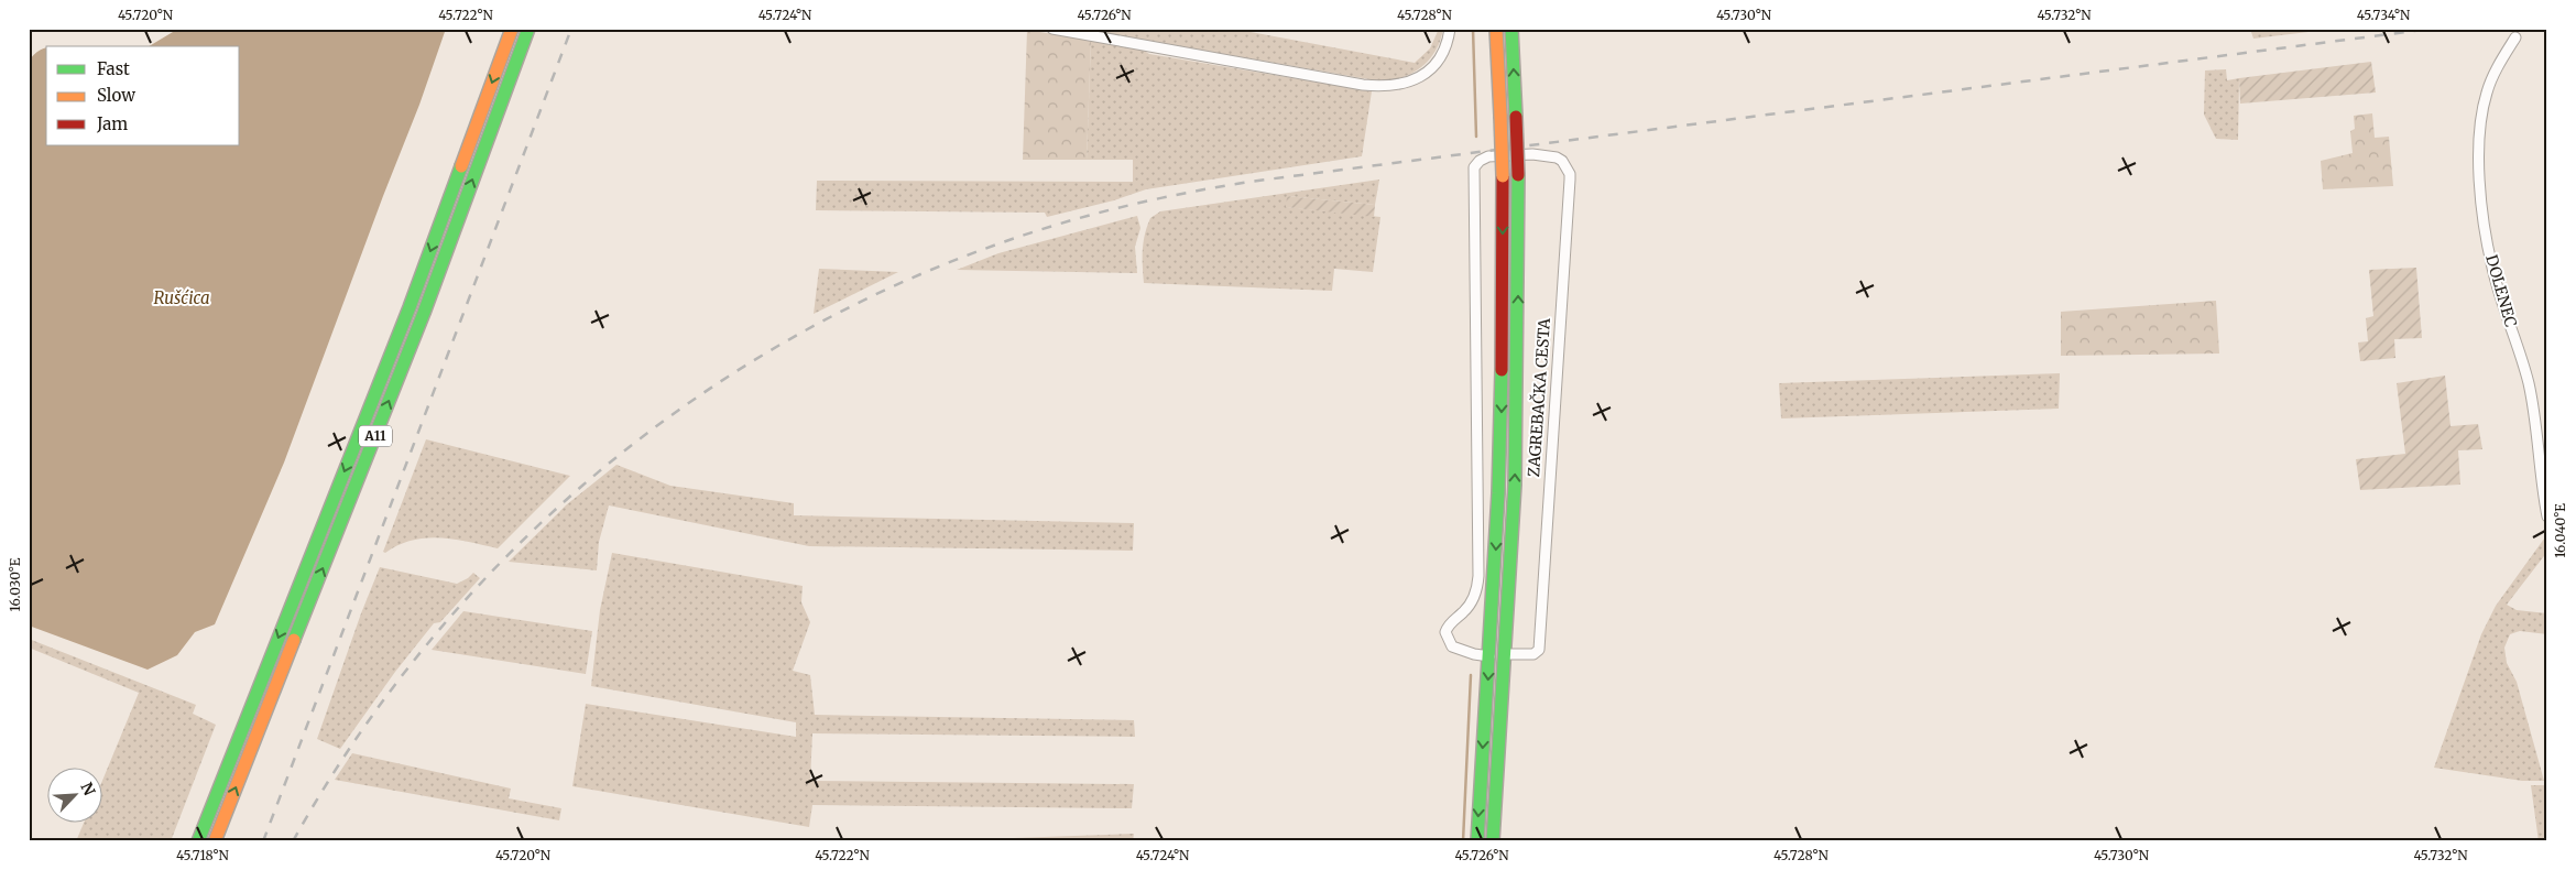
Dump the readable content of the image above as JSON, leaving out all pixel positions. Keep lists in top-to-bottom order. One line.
{"streets":{"main road":["ZAGREBAČKA CESTA","A11"],"street":["DOLENEC"]},"water":["Rušćica"],"legend":["Fast","Slow","Jam"],"north":"top right","coordinates":["45.720°N","45.722°N","45.724°N","45.726°N","45.728°N","45.730°N","45.732°N","45.734°N","16.040°E","16.030°E","45.718°N"]}
